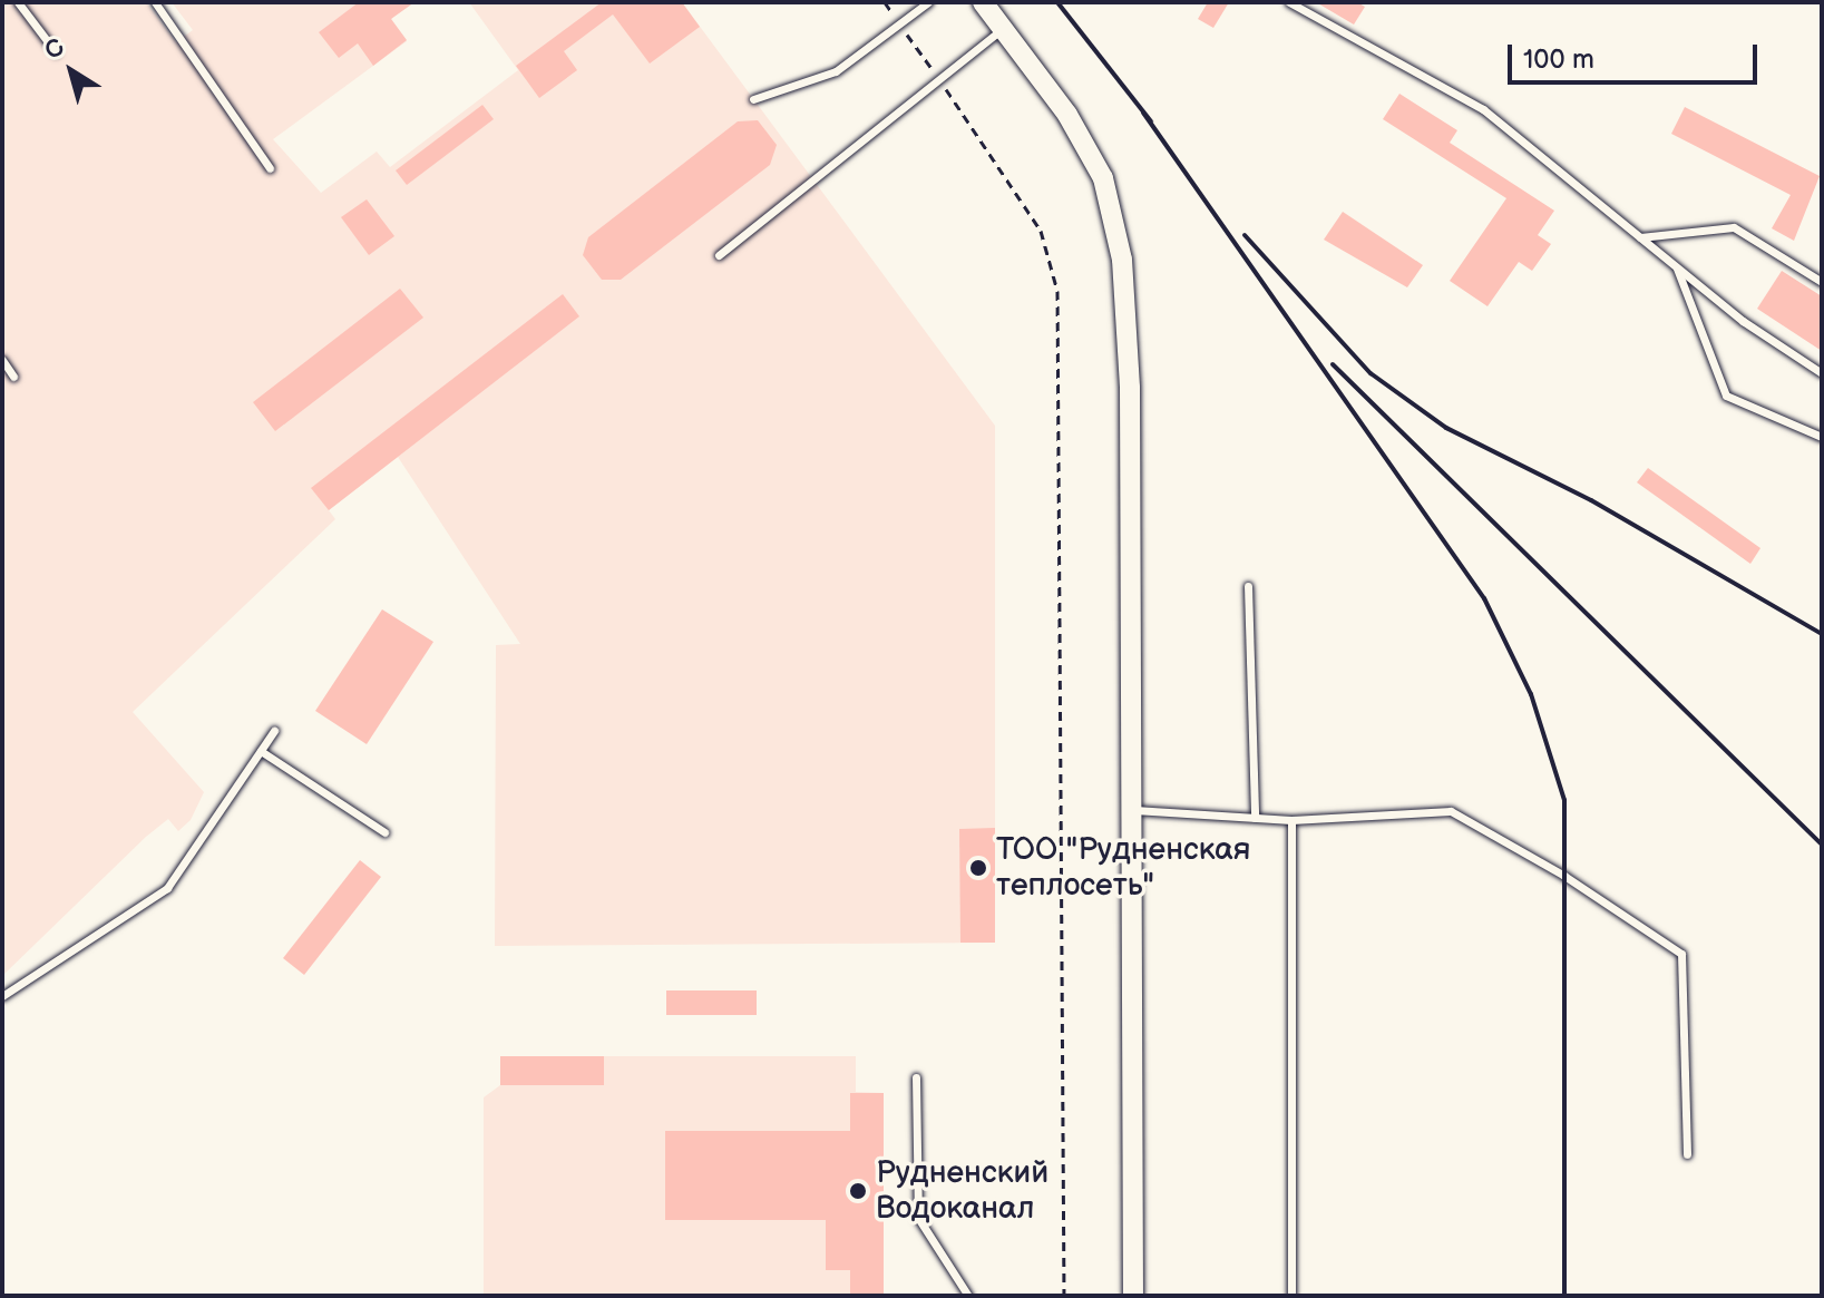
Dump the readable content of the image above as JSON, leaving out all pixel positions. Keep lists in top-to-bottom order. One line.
{"places":["ТОО \"Рудненская теплосеть\"","Рудненский Водоканал"],"scale_bar":"100 m","north":"top left"}
